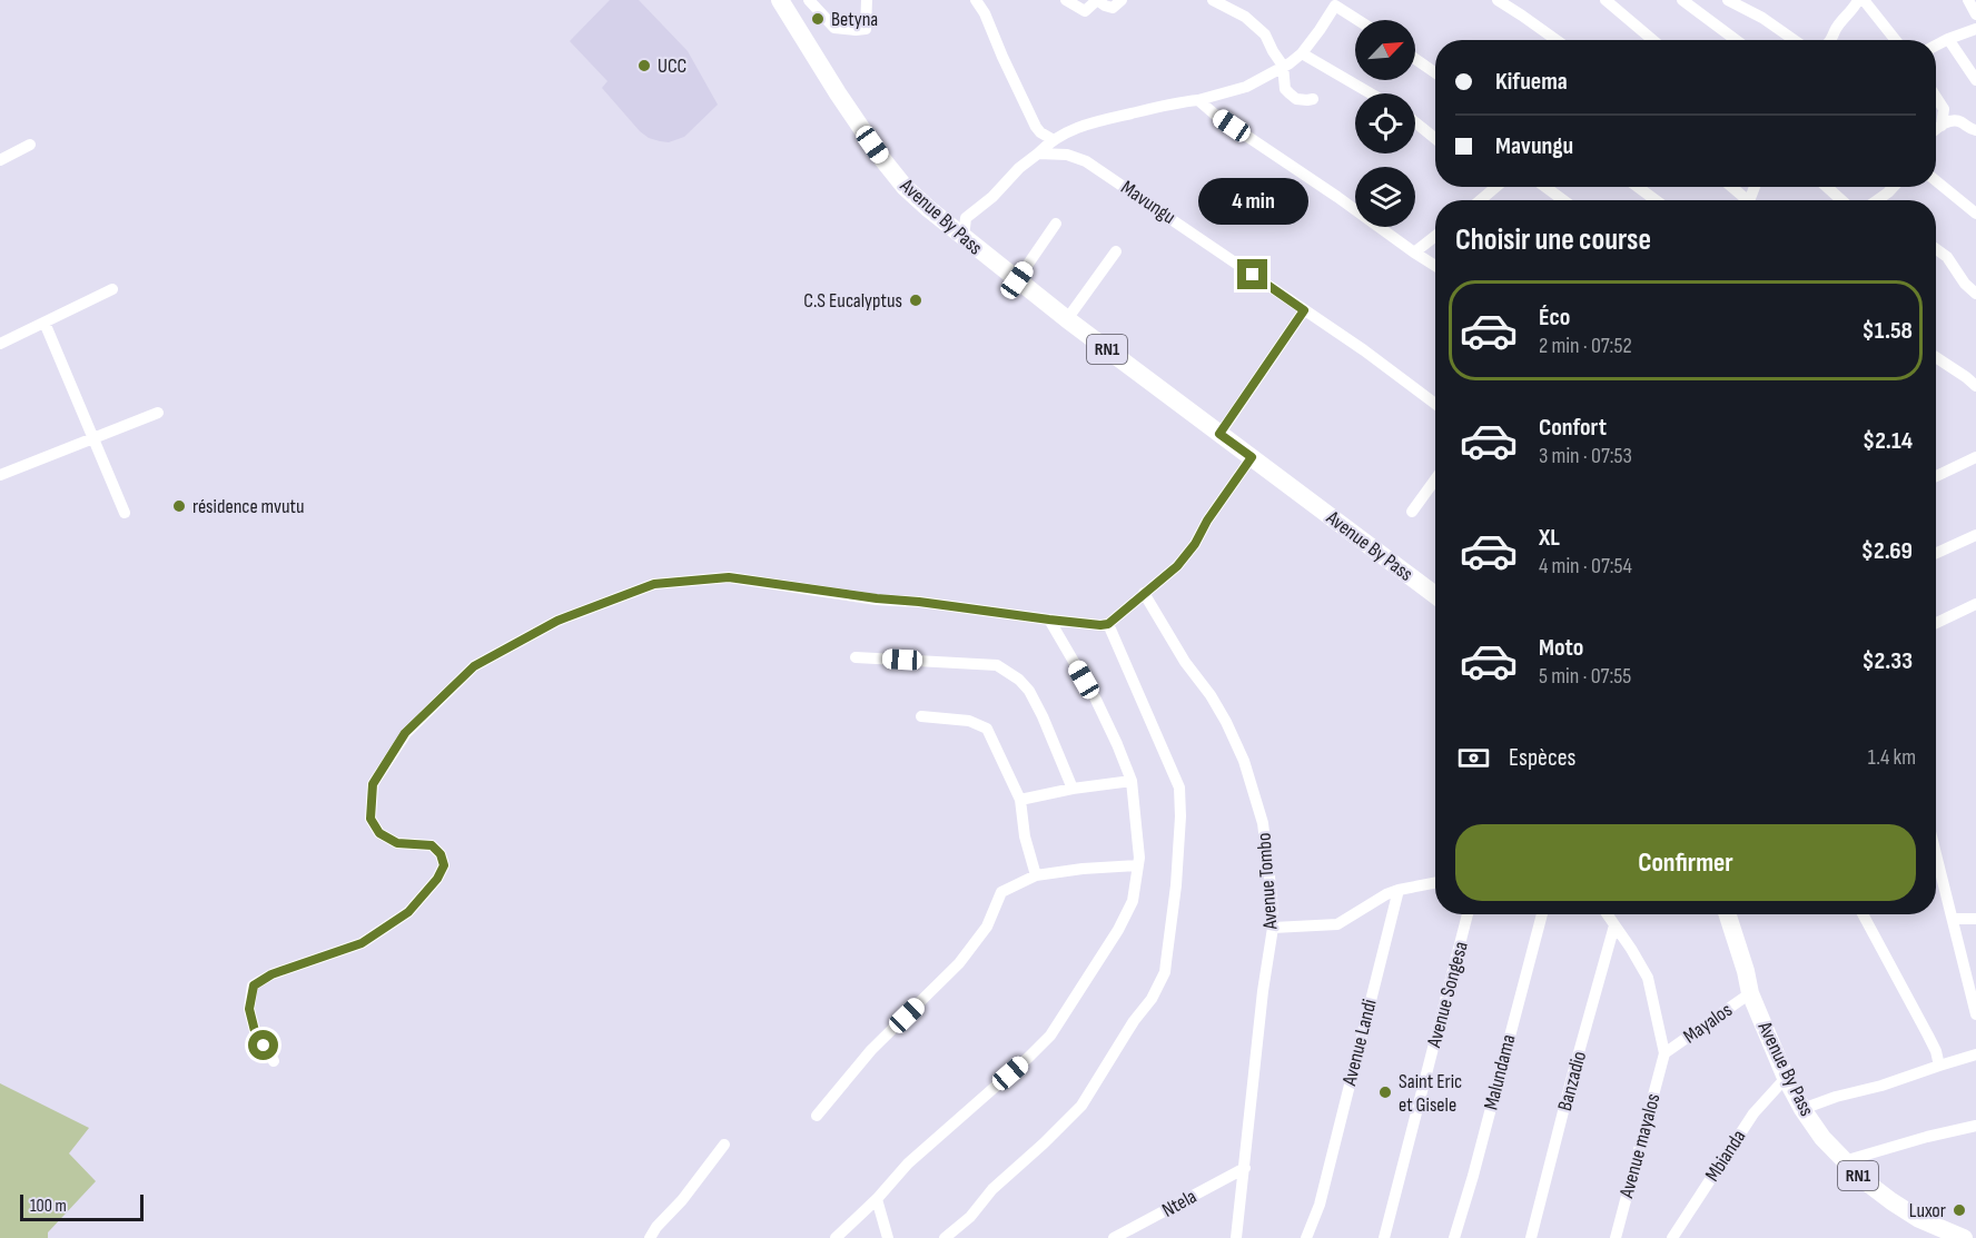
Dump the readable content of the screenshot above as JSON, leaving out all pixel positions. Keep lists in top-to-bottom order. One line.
{"streets":{"highway":["Avenue By Pass","RN1"],"street":["Mavungu","Avenue Tombo","Avenue Songesa","Mayalos","Avenue Landi","Malundama","Banzadio","Avenue mayalos","Mbianda","Ntela"]},"crossings":[["Avenue By Pass","Mayalos"],["Avenue By Pass","Mbianda"],["Avenue Tombo","Ntela"],["Mayalos","Avenue mayalos"]],"places":["Betyna","UCC","C.S Eucalyptus","résidence mvutu","Saint Eric et Gisele","Luxor"],"scale_bar":"100 m","north":"top right","page":{"banner":["Kifuema","Mavungu"],"bubble":"4 min","heading":"Choisir une course","list":[{"name":"Éco","note":"2 min · 07:52","value":"$1.58"},{"name":"Confort","note":"3 min · 07:53","value":"$2.14"},{"name":"XL","note":"4 min · 07:54","value":"$2.69"},{"name":"Moto","note":"5 min · 07:55","value":"$2.33"}],"pay":["Espèces","1.4 km"],"buttons":"Confirmer","scale":"100 m"}}
